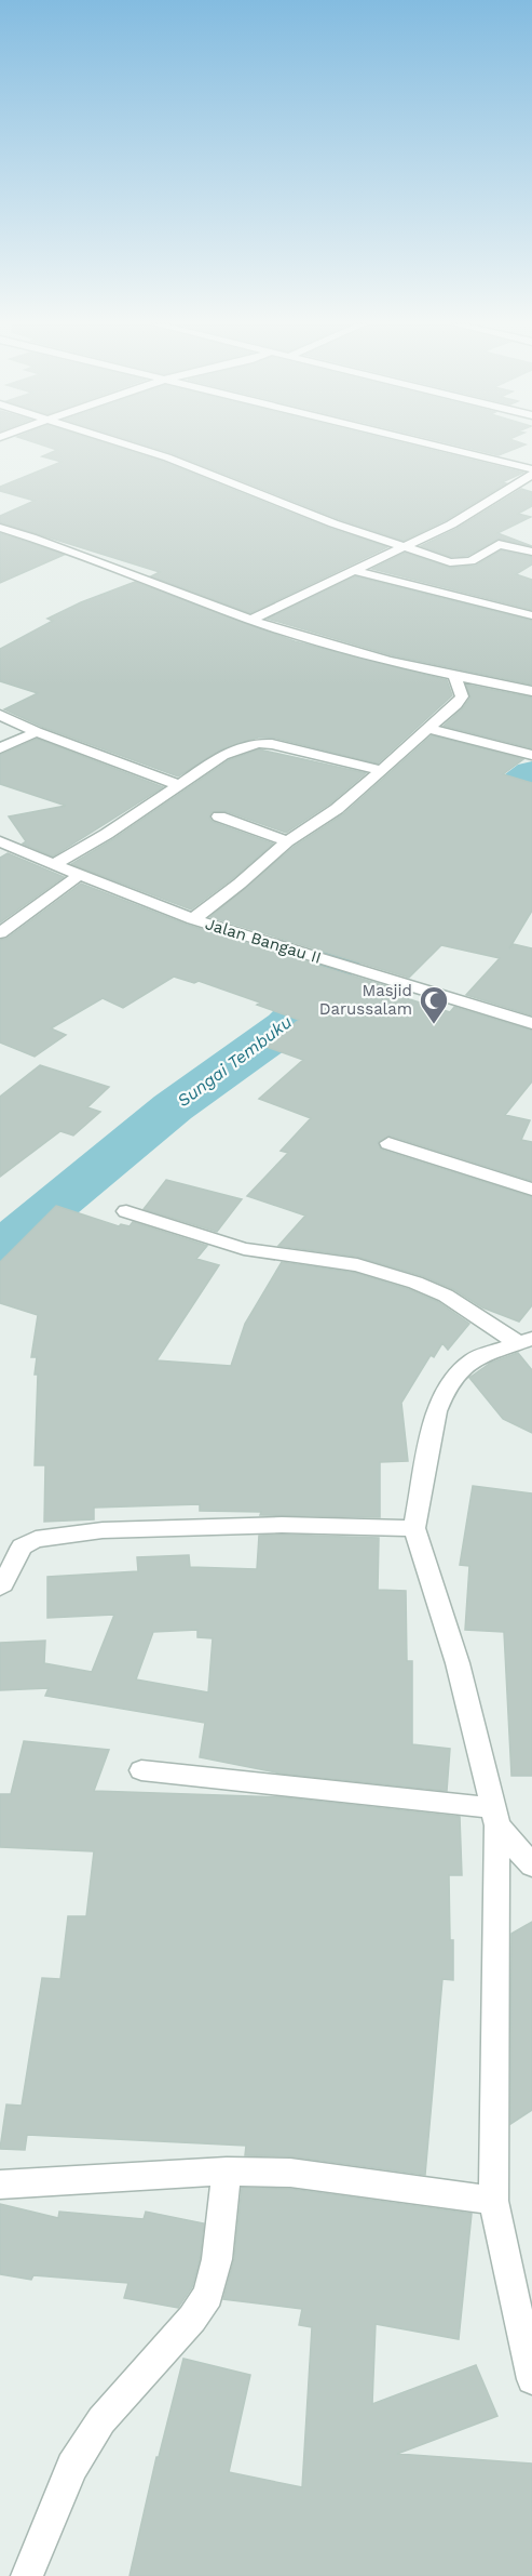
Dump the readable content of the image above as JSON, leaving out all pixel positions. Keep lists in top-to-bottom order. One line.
{"streets":{"street":["Jalan Bangau II"]},"water":["Sungai Tembuku"],"places":{"mosque":["Masjid Darussalam"]}}
